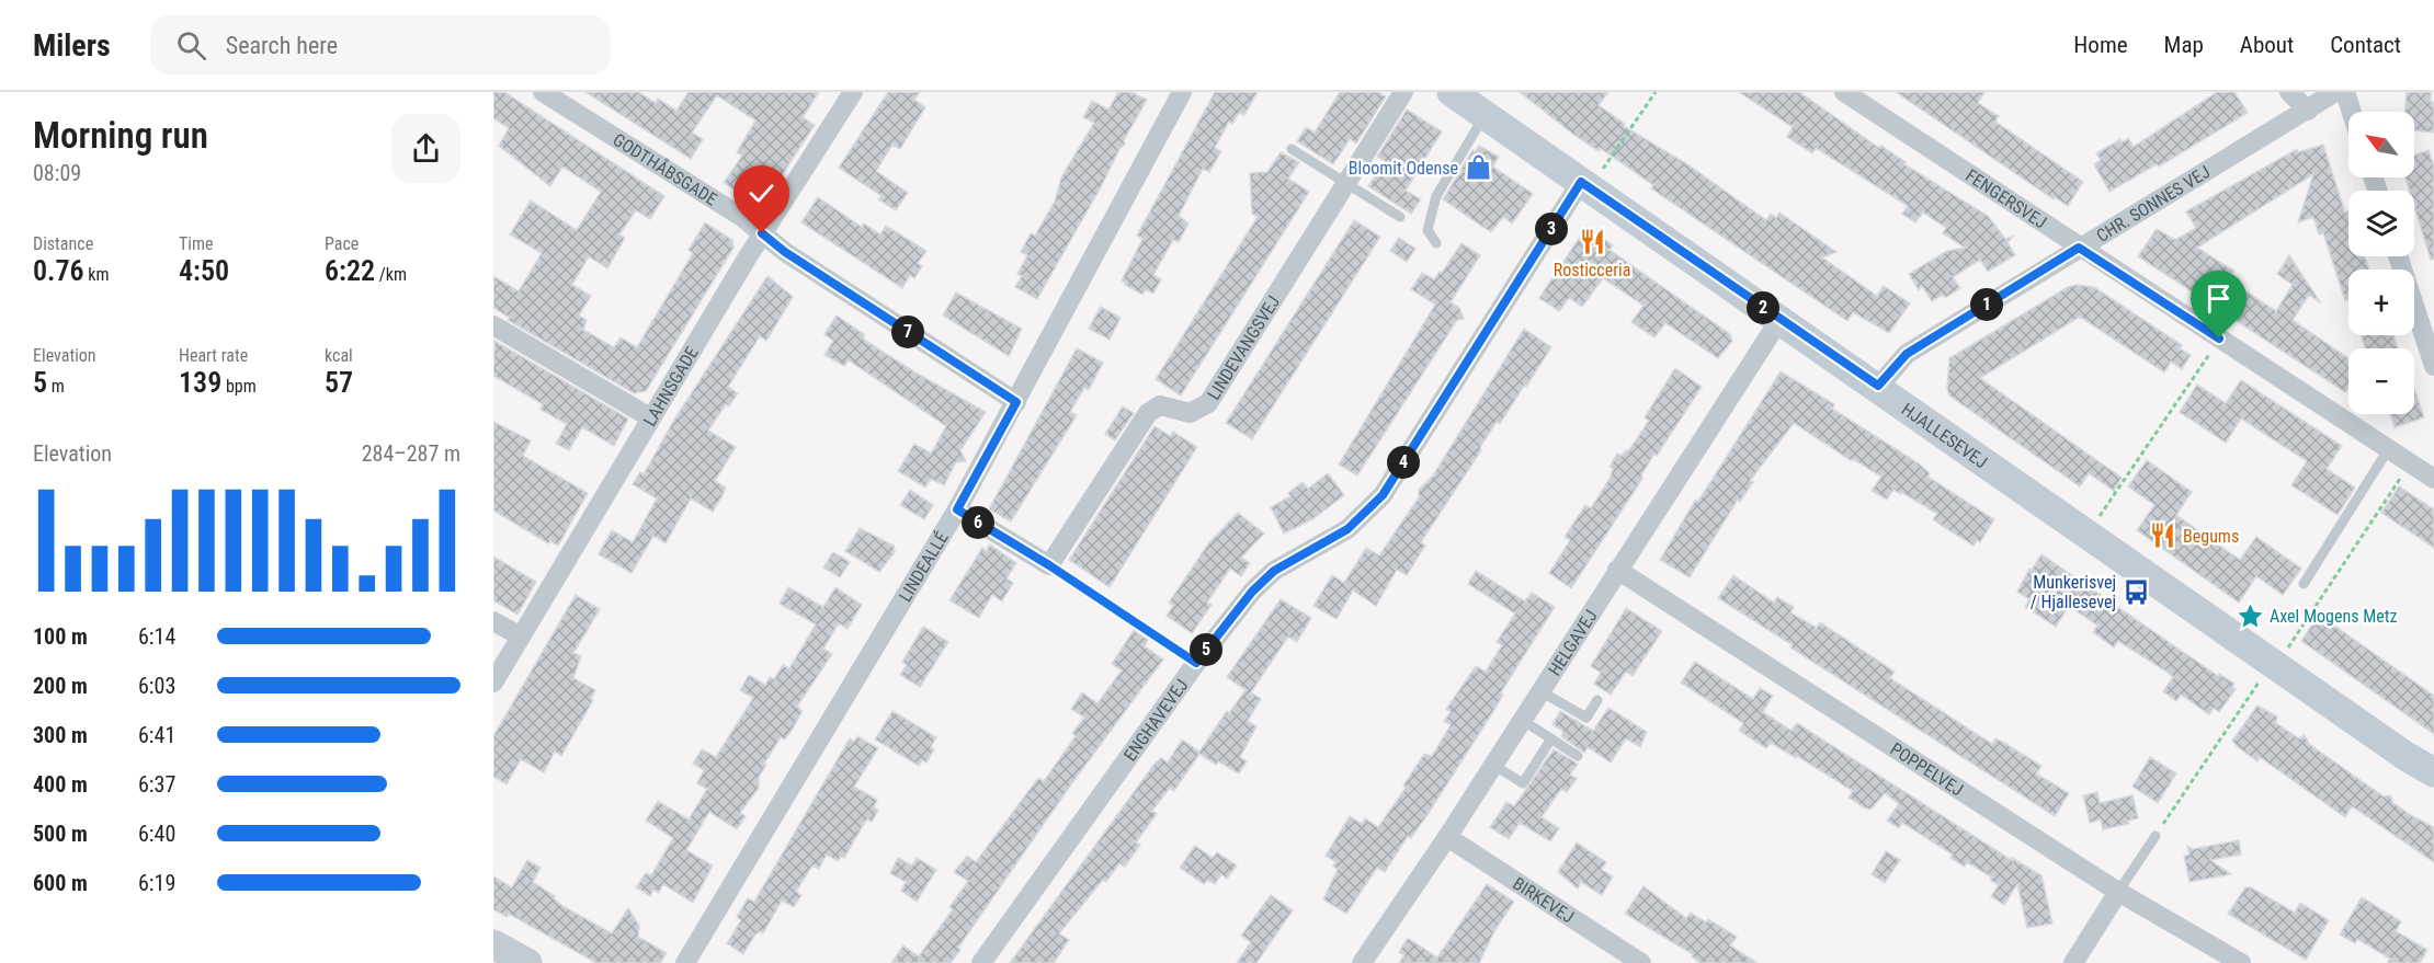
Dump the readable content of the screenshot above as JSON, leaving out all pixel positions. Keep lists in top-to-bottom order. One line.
{"streets":{"street":["GODTHÅBSGADE","FENGERSVEJ","CHR. SONNES VEJ","LINDEVANGSVEJ","LAHNSGADE","HJALLESEVEJ","LINDEALLÉ","HELGAVEJ","ENGHAVEVEJ","POPPELVEJ","BIRKEVEJ"]},"crossings":[["GODTHÅBSGADE","LAHNSGADE"],["GODTHÅBSGADE","LINDEALLÉ"],["FENGERSVEJ","CHR. SONNES VEJ"],["CHR. SONNES VEJ","HJALLESEVEJ"],["HJALLESEVEJ","HELGAVEJ"],["HJALLESEVEJ","ENGHAVEVEJ"],["HELGAVEJ","POPPELVEJ"],["HELGAVEJ","BIRKEVEJ"]],"places":{"shop":["Bloomit Odense"],"restaurant":["Rosticceria","Begums"],"bus stop":["Munkerisvej / Hjallesevej"],"place":["Axel Mogens Metz"]},"north":"top left","page":{"header":"Milers","search":"Search here","nav":["Home","Map","About","Contact"],"heading":["Morning run","08:09"],"map_buttons":["+","−"],"stats":[["Distance","0.76 km"],["Time","4:50"],["Pace","6:22 /km"],["Elevation","5 m"],["Heart rate","139 bpm"],["kcal","57"]],"pins":["3","1","2","7","4","6","5"],"chart":["Elevation","284–287 m"],"list":[{"name":"100 m","note":"6:14"},{"name":"200 m","note":"6:03"},{"name":"300 m","note":"6:41"},{"name":"400 m","note":"6:37"},{"name":"500 m","note":"6:40"},{"name":"600 m","note":"6:19"}]}}
